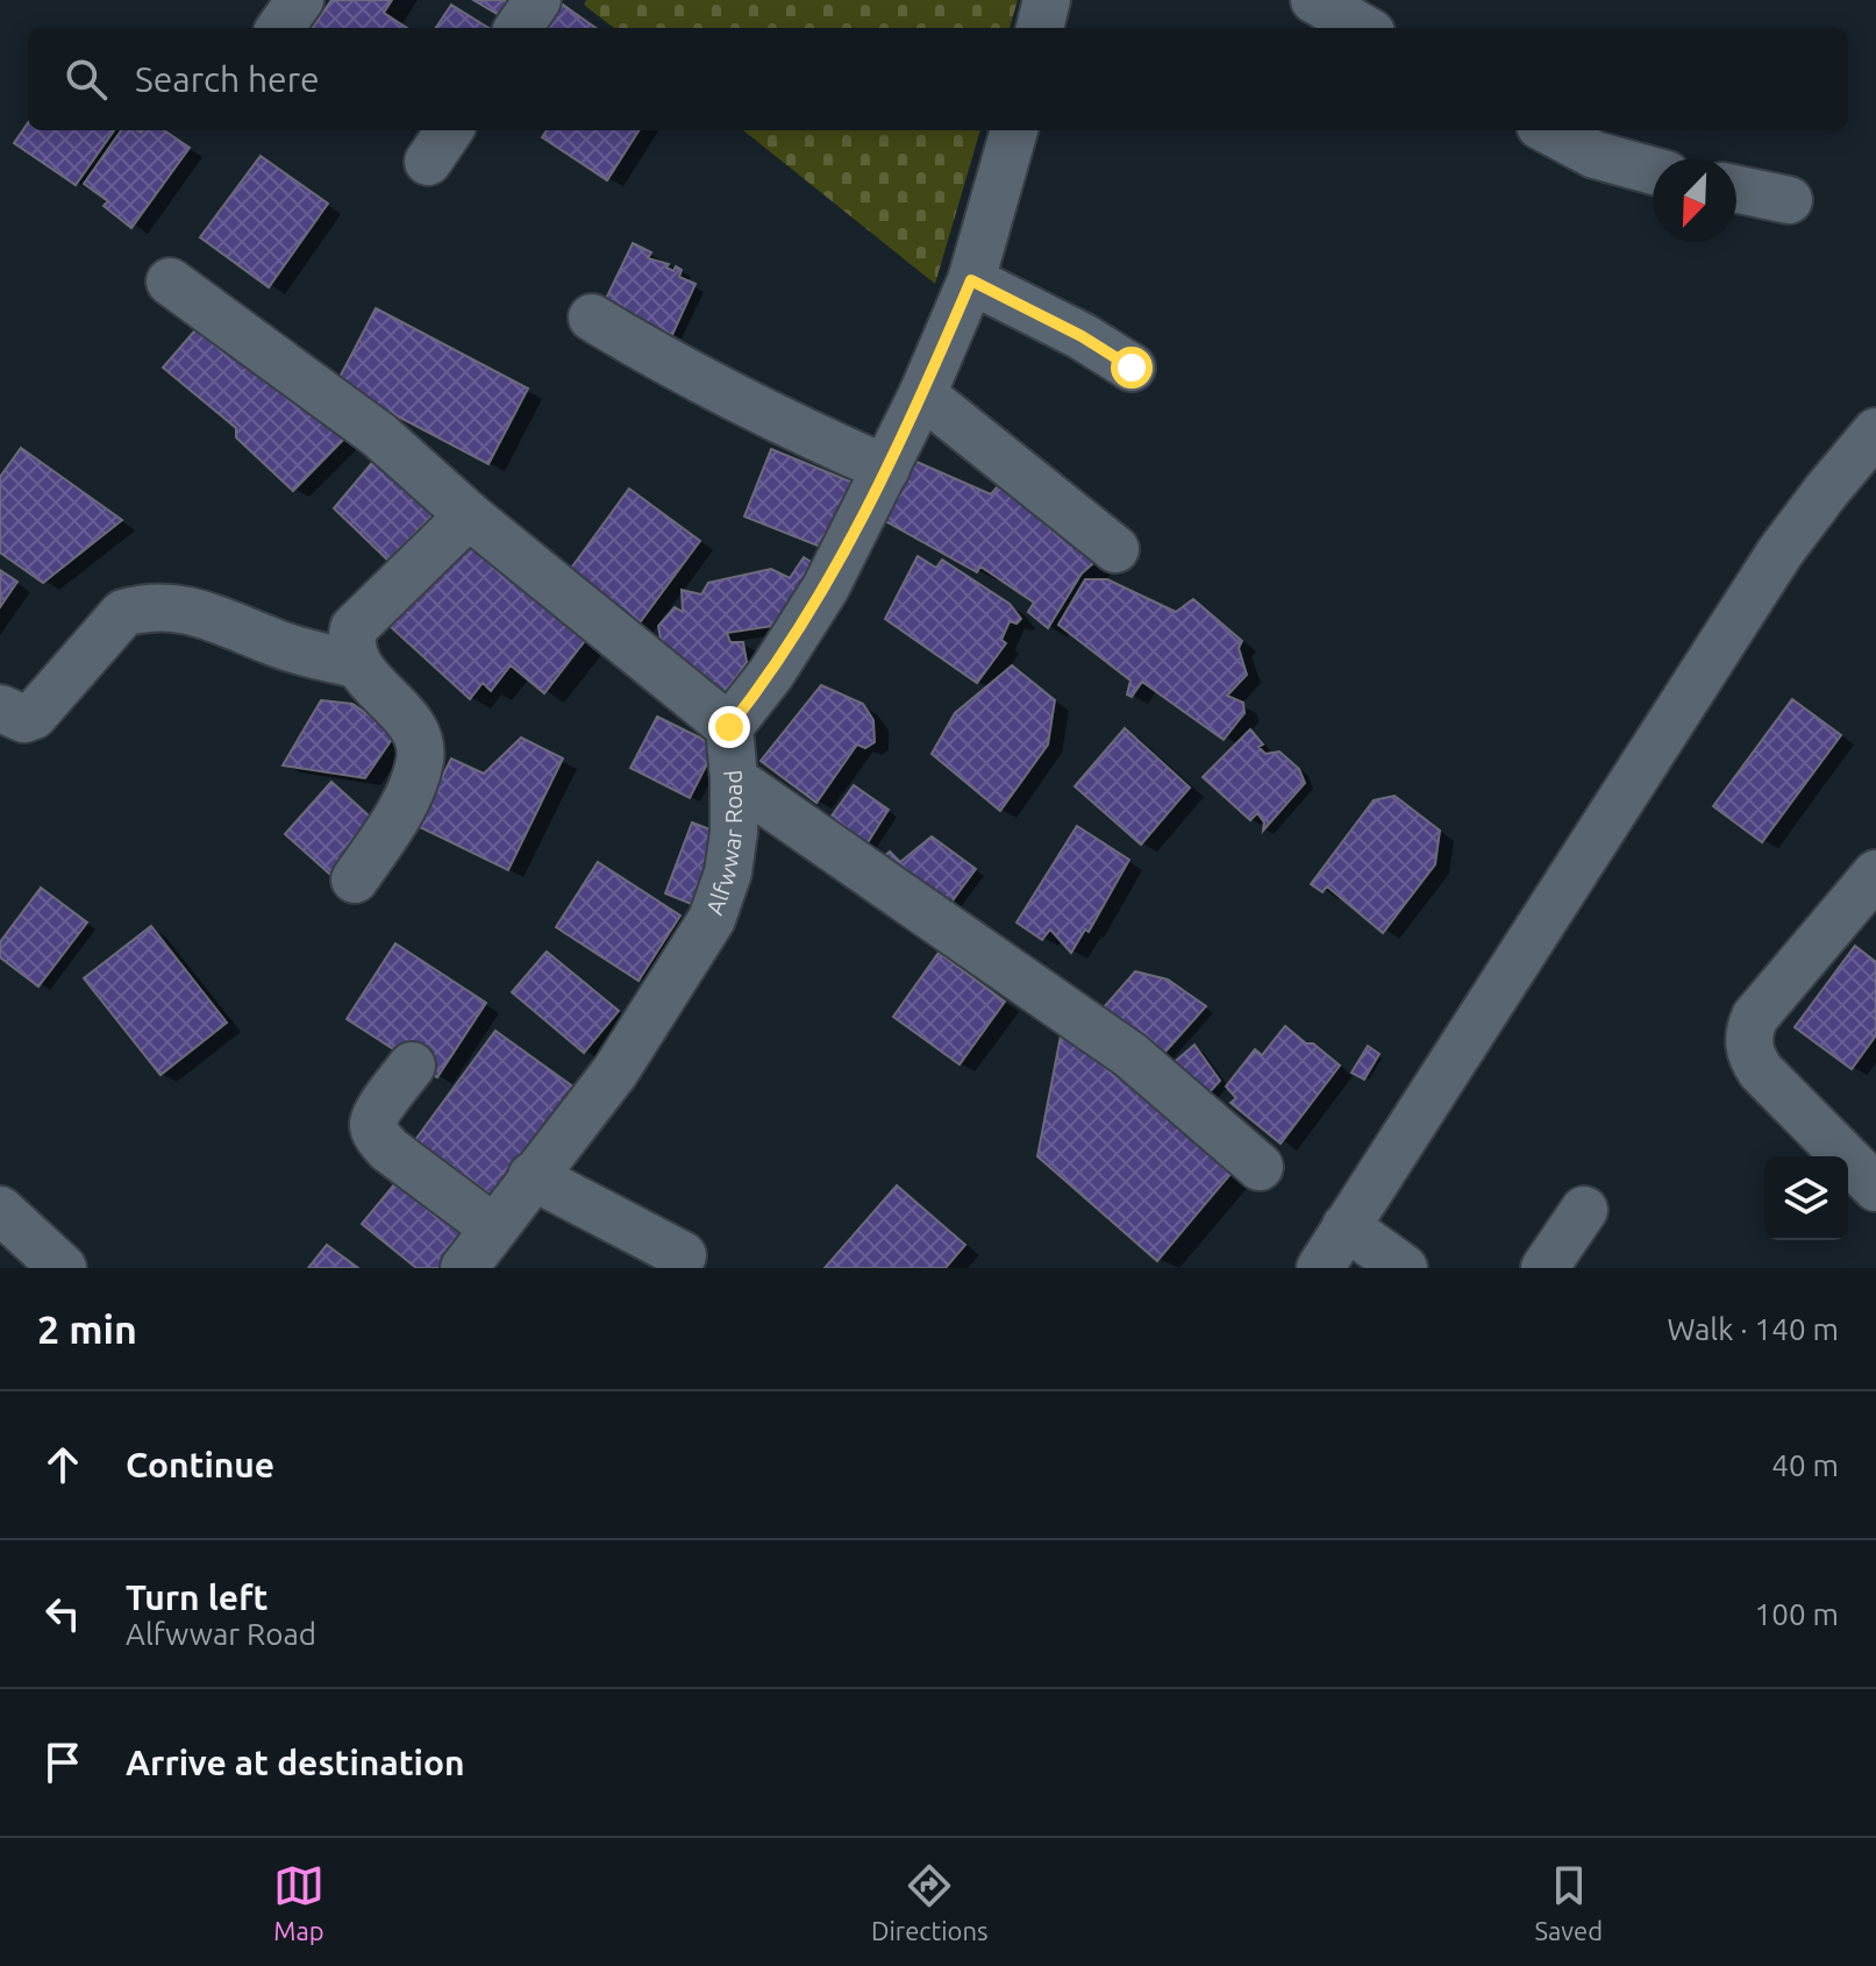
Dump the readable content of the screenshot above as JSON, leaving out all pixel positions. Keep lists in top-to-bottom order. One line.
{"streets":{"street":["Alfwwar Road"]},"north":"bottom left","page":{"search":"Search here","heading":["2 min","Walk · 140 m"],"list":[["Continue","40 m"],["Turn left","Alfwwar Road","100 m"],"Arrive at destination"],"nav":["Map","Directions","Saved"]}}
